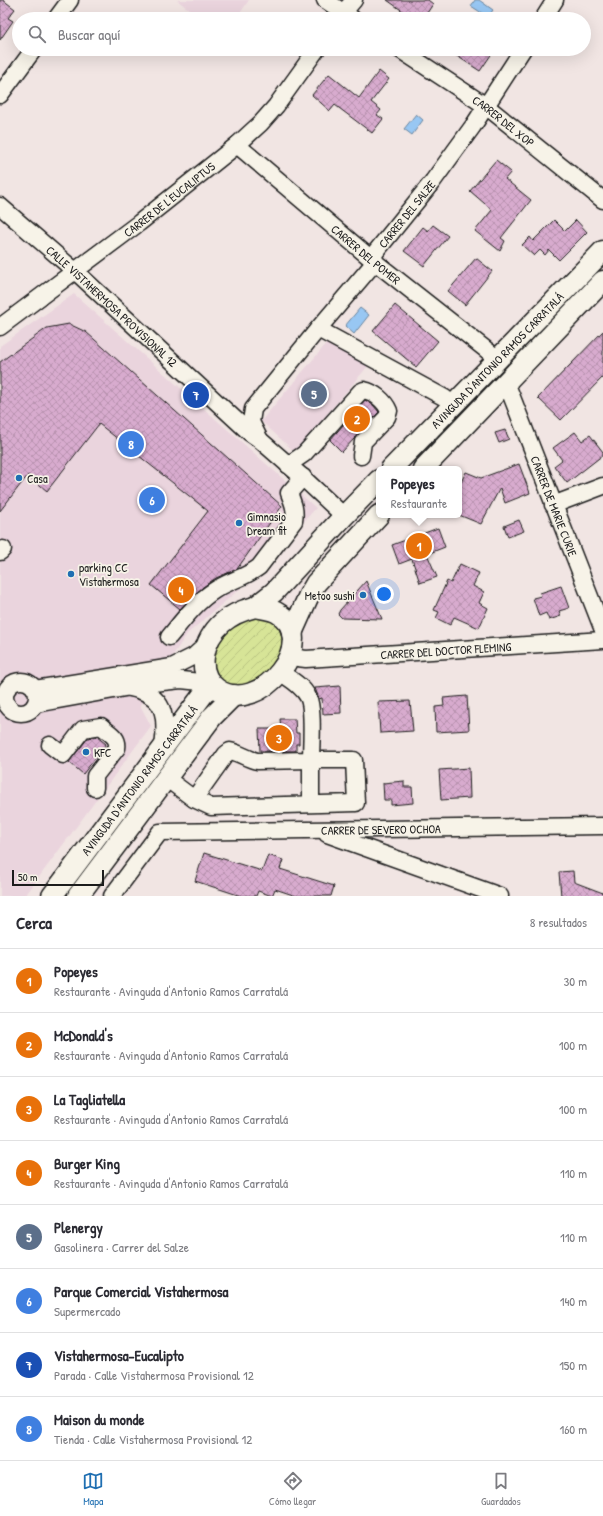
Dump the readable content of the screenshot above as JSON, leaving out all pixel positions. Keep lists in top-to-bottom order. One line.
{"streets":{"main road":["AVINGUDA D'ANTONIO RAMOS CARRATALÁ"],"street":["CARRER DEL XOP","CARRER DE L'EUCALIPTUS","CARRER DEL SALZE","CARRER DEL POMER","CALLE VISTAHERMOSA PROVISIONAL 12","CARRER DE MARIE CURIE","CARRER DEL DOCTOR FLEMING","CARRER DE SEVERO OCHOA"]},"crossings":[["CARRER DEL XOP","CARRER DEL SALZE"],["CARRER DE L'EUCALIPTUS","CARRER DEL POMER"],["CARRER DE L'EUCALIPTUS","CALLE VISTAHERMOSA PROVISIONAL 12"],["CARRER DEL SALZE","CARRER DEL POMER"],["CARRER DEL SALZE","CALLE VISTAHERMOSA PROVISIONAL 12"],["CARRER DEL POMER","AVINGUDA D'ANTONIO RAMOS CARRATALÁ"],["AVINGUDA D'ANTONIO RAMOS CARRATALÁ","CARRER DE MARIE CURIE"],["AVINGUDA D'ANTONIO RAMOS CARRATALÁ","CARRER DEL DOCTOR FLEMING"]],"places":["Casa","Gimnasio Dream fit","parking CC Vistahermosa","Metoo sushi","KFC"],"scale_bar":"50 m","page":{"search":"Buscar aquí","pins":["5","7","2","8","6","1","4","3"],"popup":["Popeyes","Restaurante"],"scale":"50 m","heading":["Cerca","8 resultados"],"list":[{"mark":"1","name":"Popeyes","note":"Restaurante · Avinguda d'Antonio Ramos Carratalá","value":"30 m"},{"mark":"2","name":"McDonald's","note":"Restaurante · Avinguda d'Antonio Ramos Carratalá","value":"100 m"},{"mark":"3","name":"La Tagliatella","note":"Restaurante · Avinguda d'Antonio Ramos Carratalá","value":"100 m"},{"mark":"4","name":"Burger King","note":"Restaurante · Avinguda d'Antonio Ramos Carratalá","value":"110 m"},{"mark":"5","name":"Plenergy","note":"Gasolinera · Carrer del Salze","value":"110 m"},{"mark":"6","name":"Parque Comercial Vistahermosa","note":"Supermercado","value":"140 m"},{"mark":"7","name":"Vistahermosa-Eucalipto","note":"Parada · Calle Vistahermosa Provisional 12","value":"150 m"},{"mark":"8","name":"Maison du monde","note":"Tienda · Calle Vistahermosa Provisional 12","value":"160 m"}],"nav":["Mapa","Cómo llegar","Guardados"]}}
